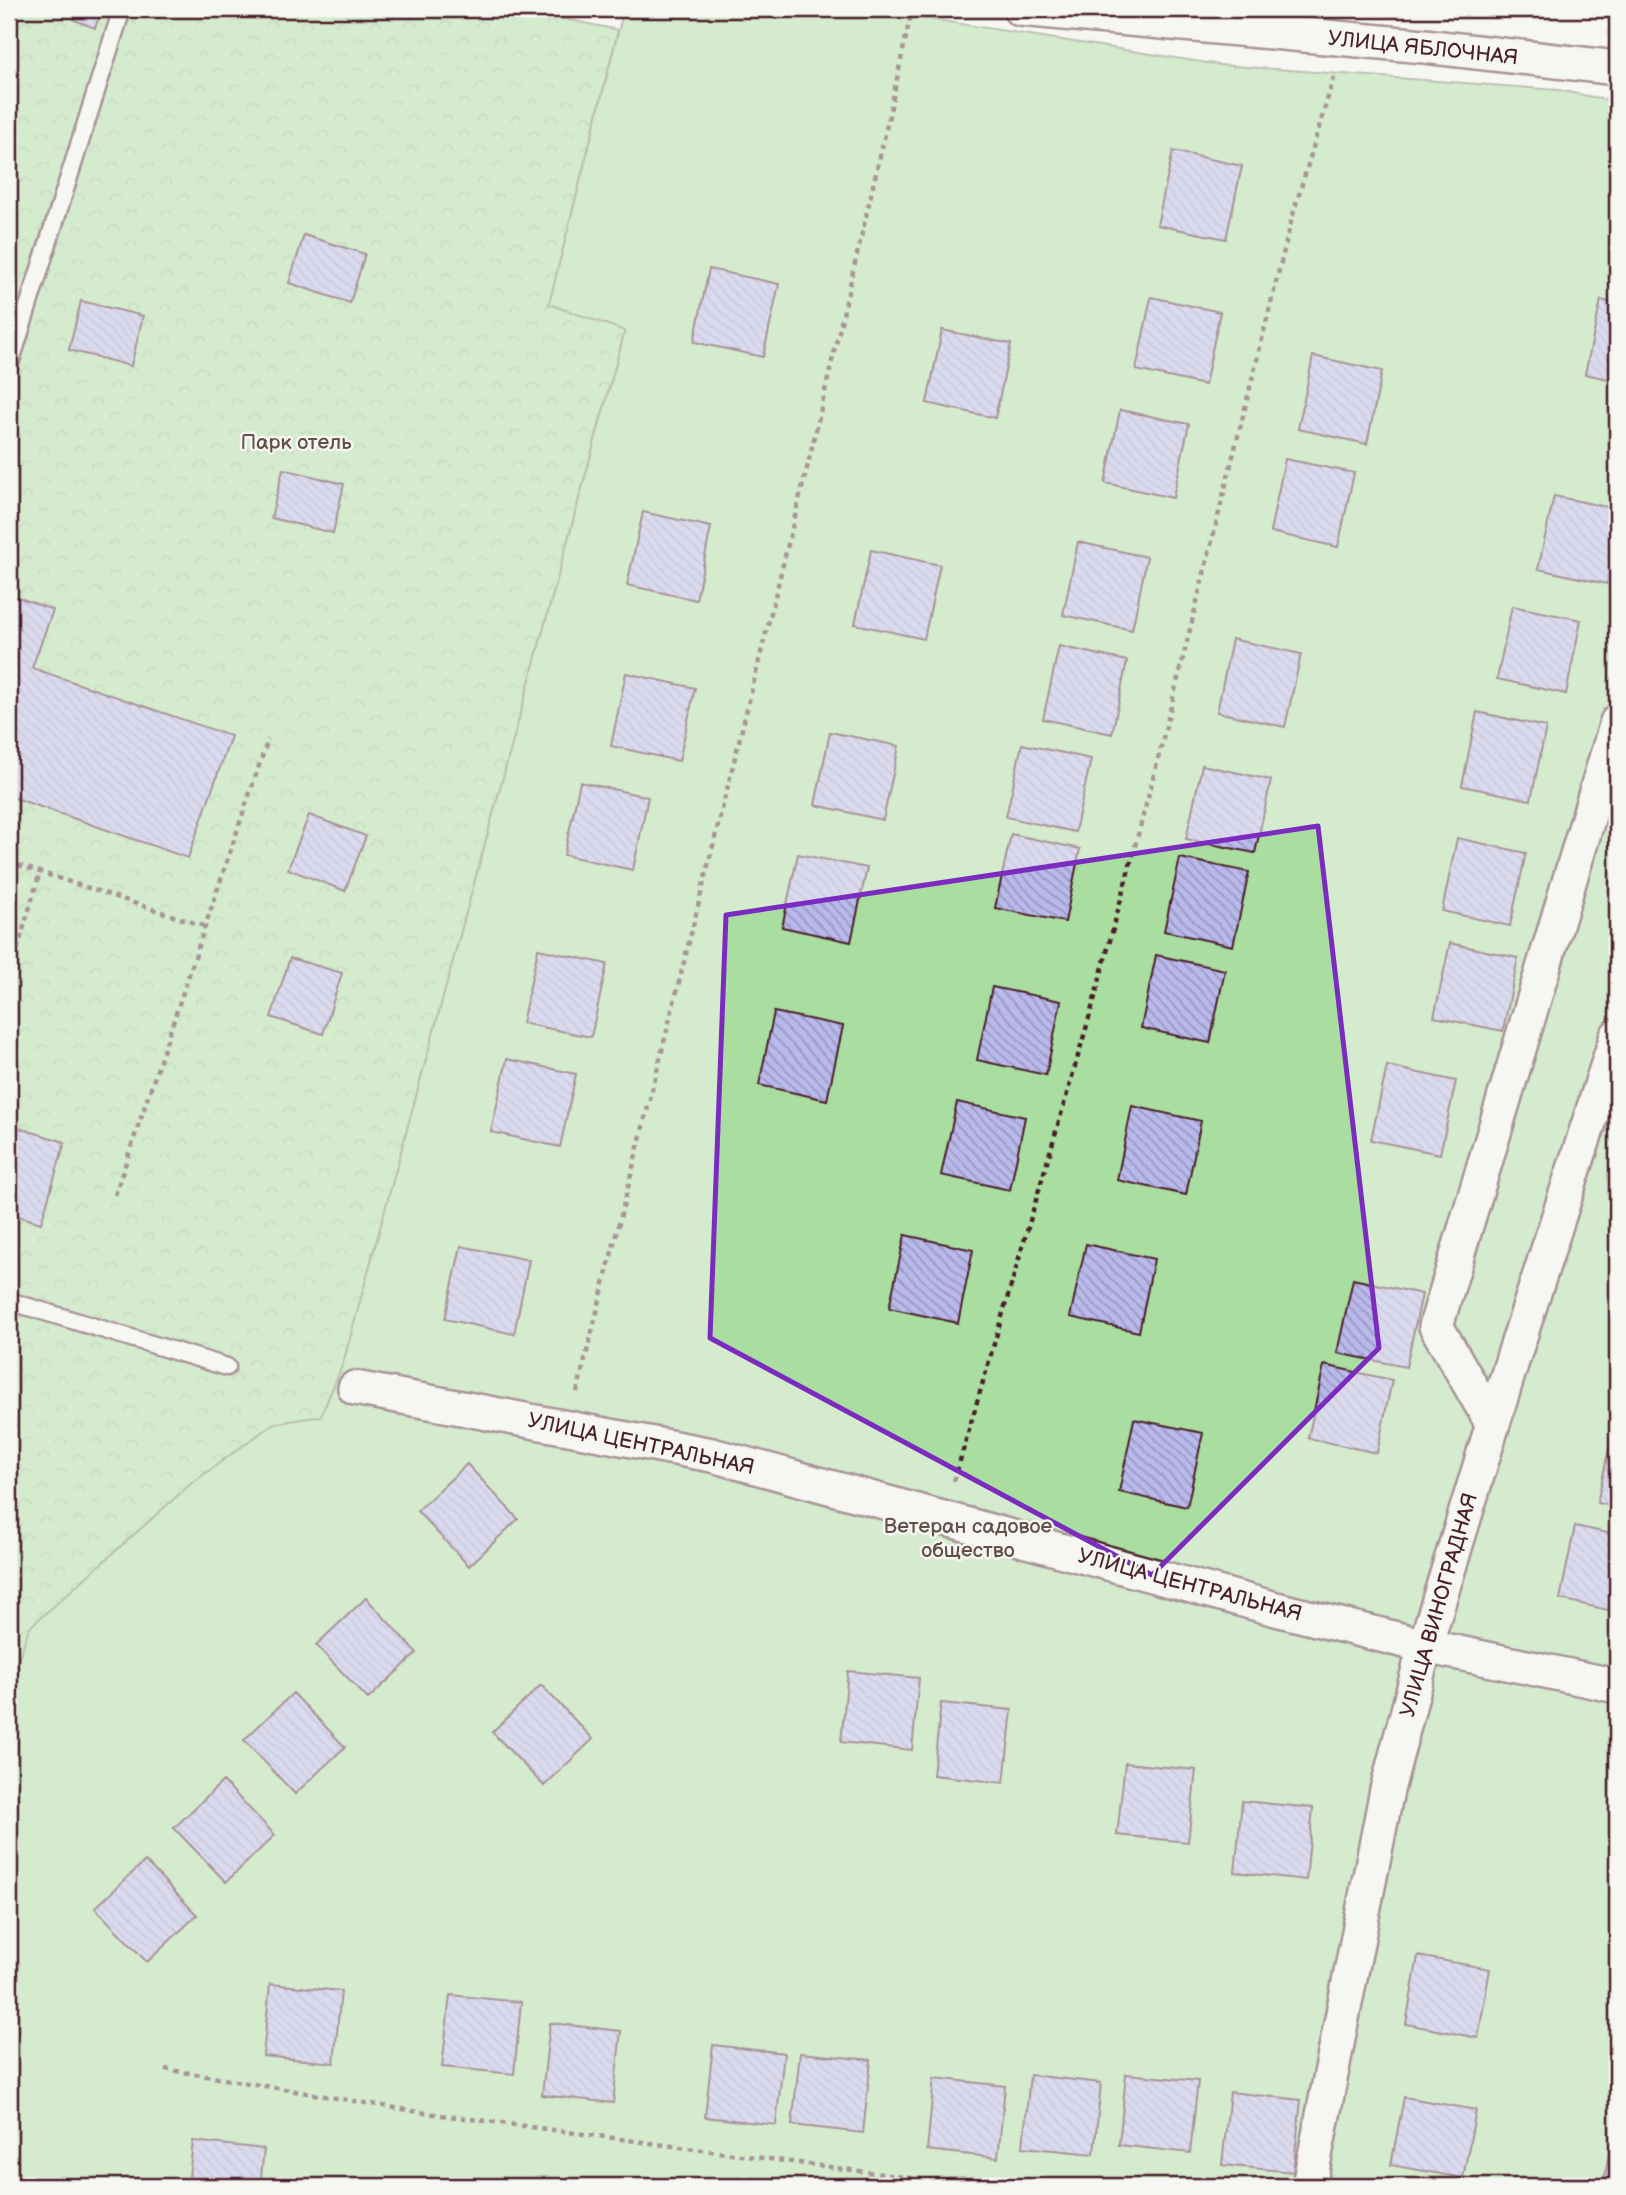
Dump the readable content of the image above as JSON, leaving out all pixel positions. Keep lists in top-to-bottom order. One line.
{"streets":{"street":["УЛИЦА ЯБЛОЧНАЯ","УЛИЦА ЦЕНТРАЛЬНАЯ","УЛИЦА ВИНОГРАДНАЯ"]},"crossings":[["УЛИЦА ЦЕНТРАЛЬНАЯ","УЛИЦА ВИНОГРАДНАЯ"]],"parks":["Парк отель","Ветеран садовое общество"]}
